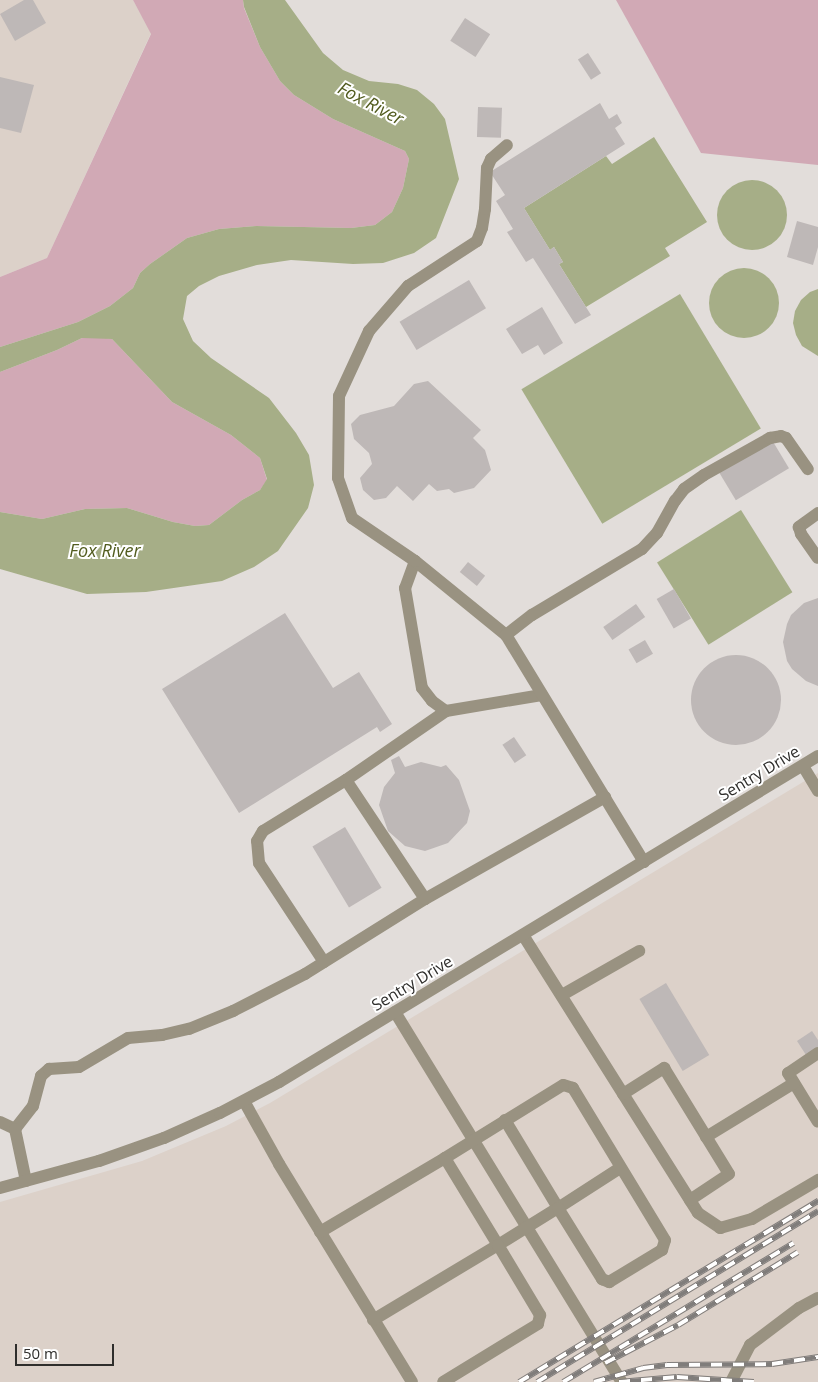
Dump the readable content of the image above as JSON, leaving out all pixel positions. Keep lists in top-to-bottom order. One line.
{"streets":{"street":["Sentry Drive"]},"water":["Fox River"],"scale_bar":"50 m"}
